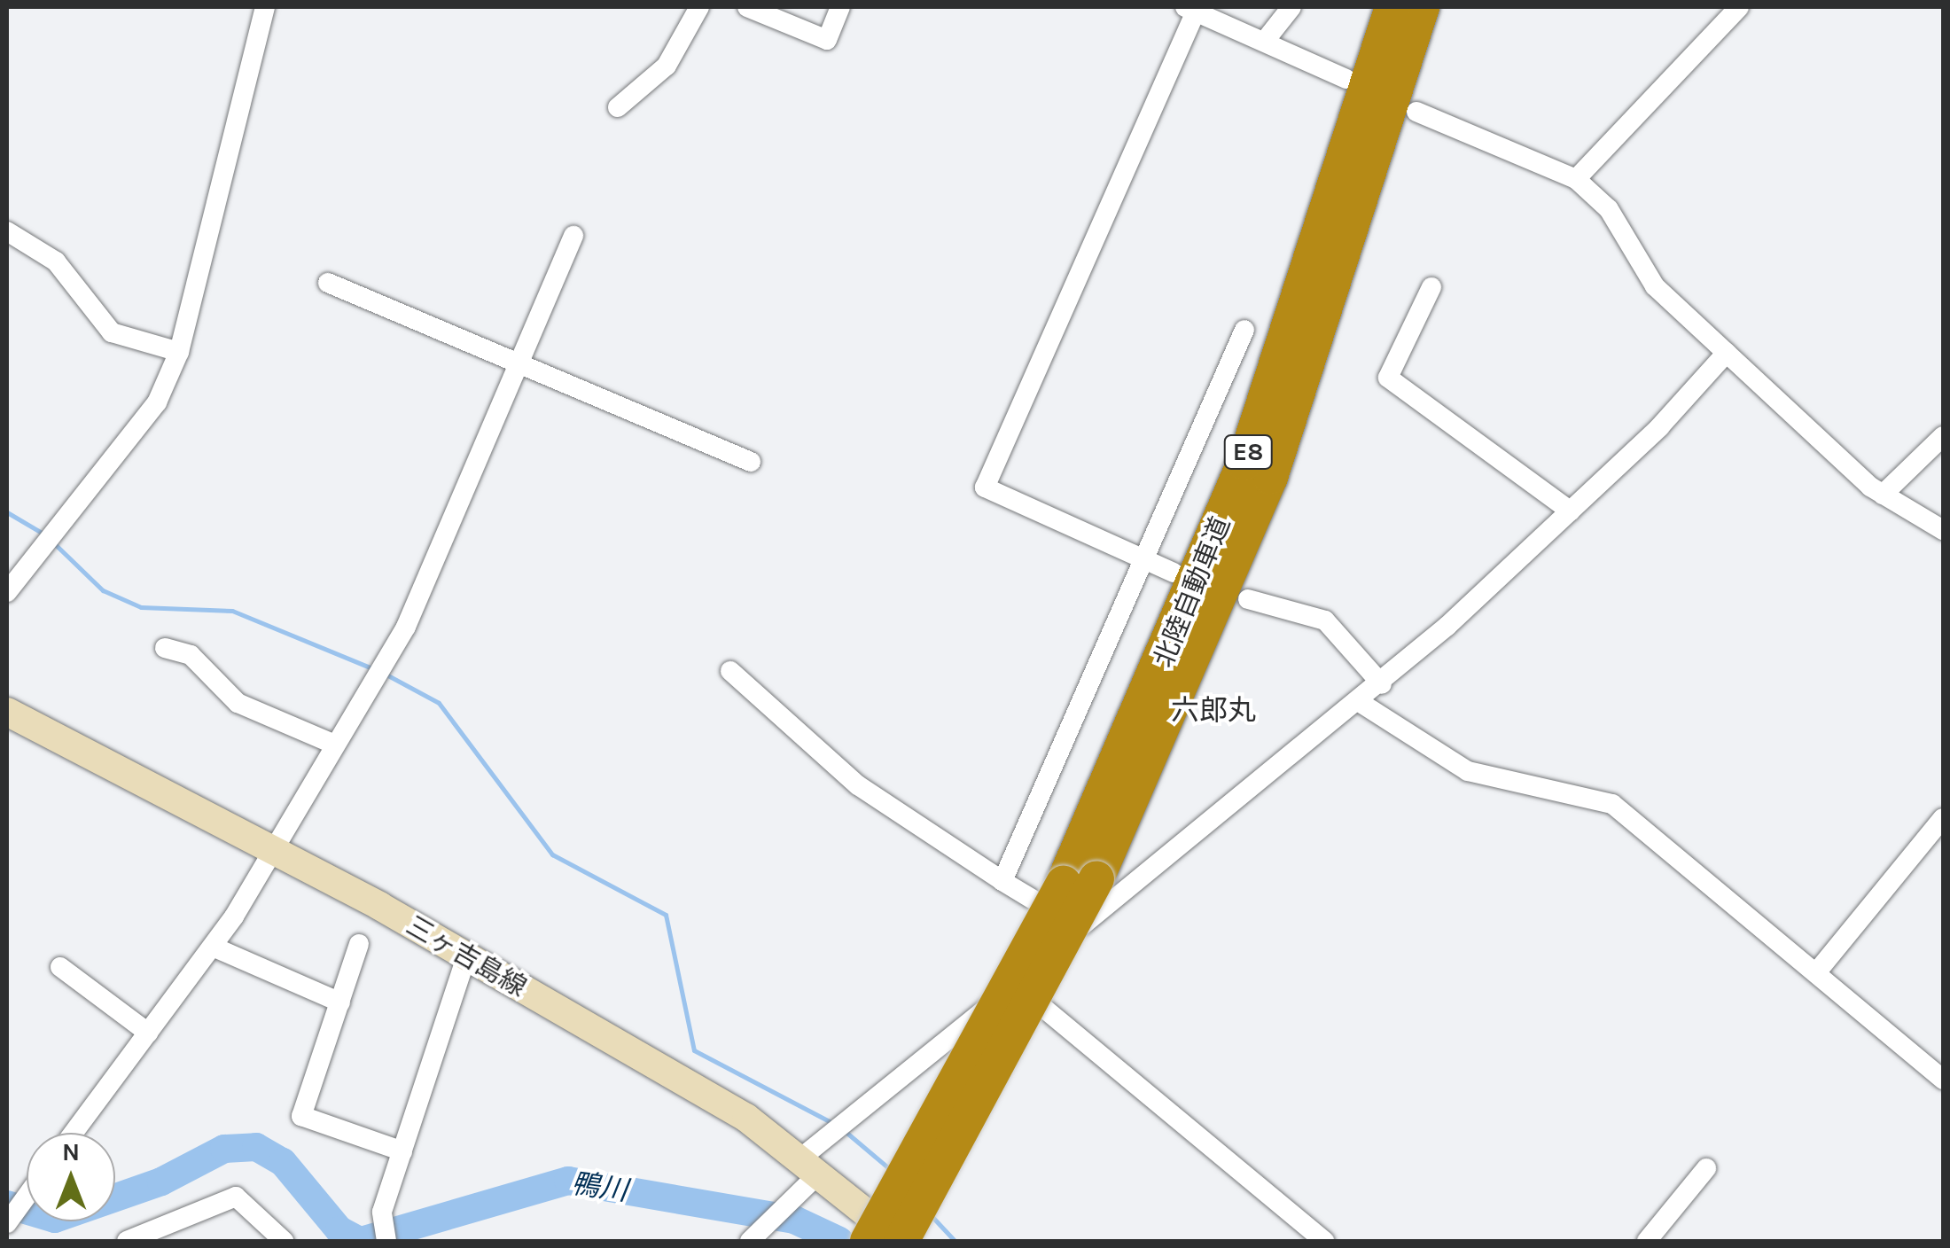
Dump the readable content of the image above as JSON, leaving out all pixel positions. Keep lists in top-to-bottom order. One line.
{"streets":{"highway":["E8","北陸自動車道"],"main road":["三ヶ吉島線"]},"crossings":[["北陸自動車道","三ヶ吉島線"]],"districts":["六郎丸"],"water":["鴨川"],"north":"top"}
